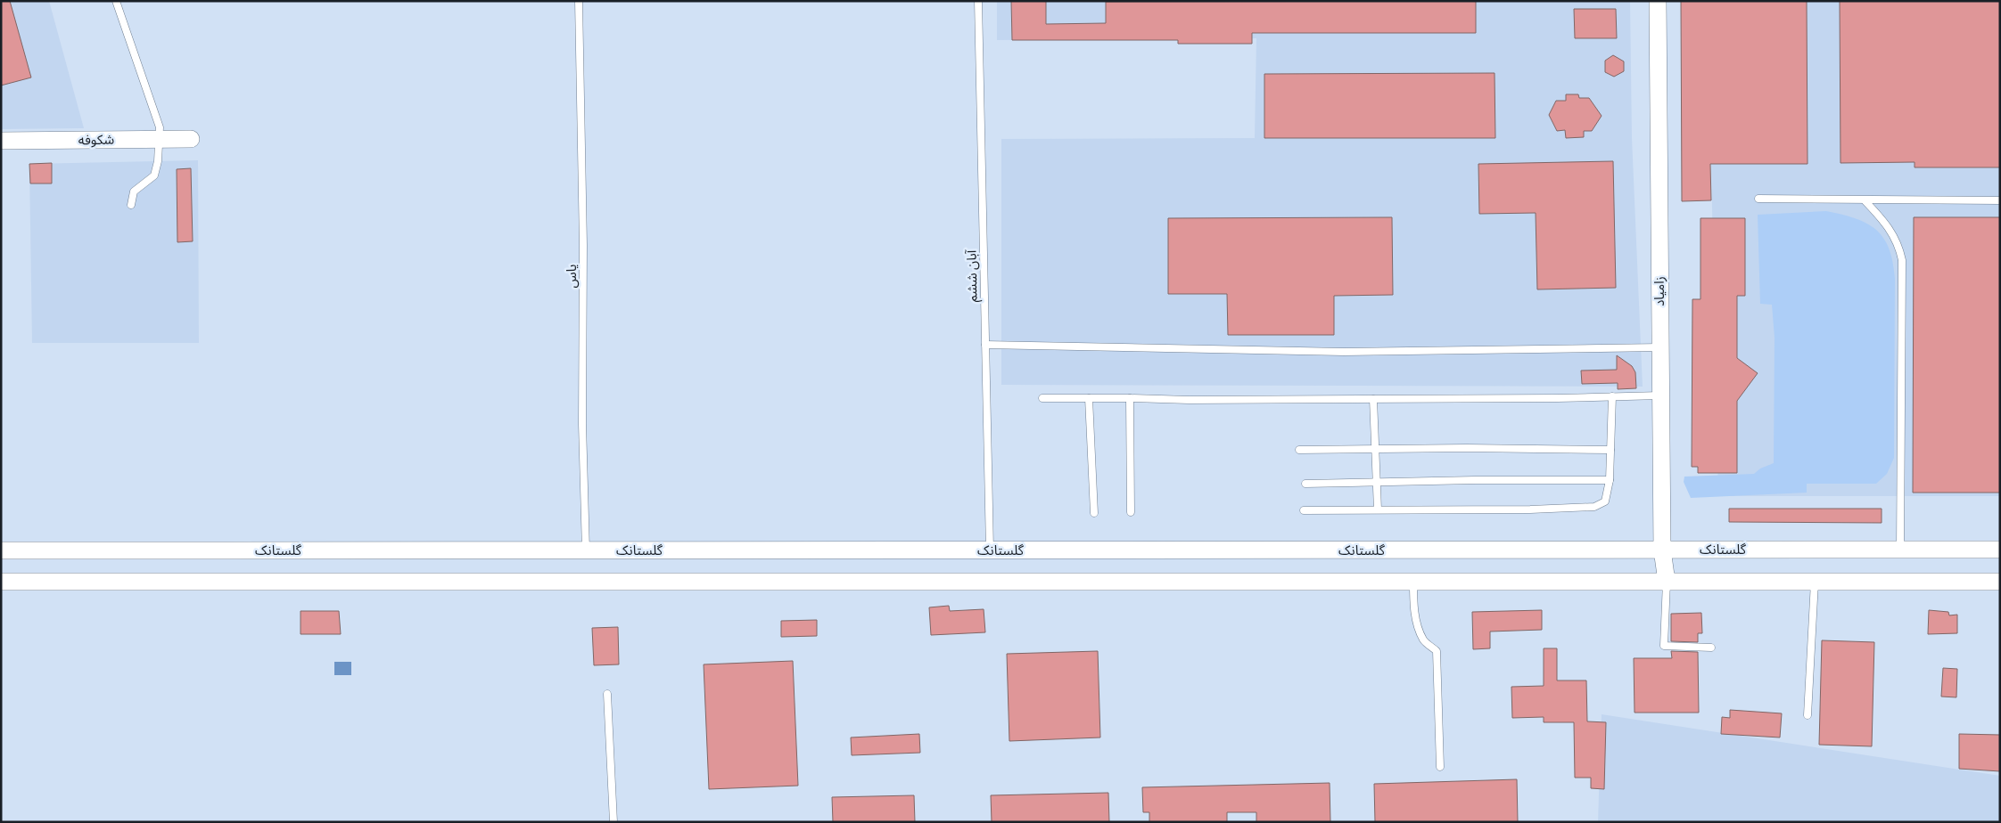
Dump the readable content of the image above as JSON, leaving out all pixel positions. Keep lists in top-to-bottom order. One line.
{"streets":{"street":["شکوفه","زامیاد","گلستانک"],"lane":["یاس","آبان ششم"]},"crossings":[["یاس","گلستانک"],["آبان ششم","گلستانک"],["زامیاد","گلستانک"]]}
